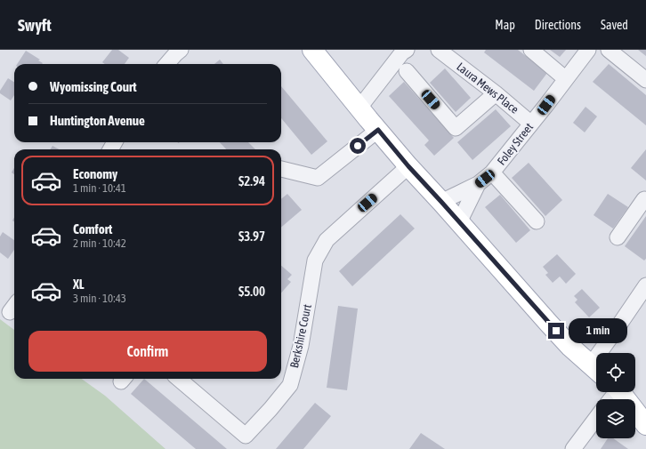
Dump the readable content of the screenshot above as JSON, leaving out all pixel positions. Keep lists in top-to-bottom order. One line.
{"streets":{"street":["Laura Mews Place","Foley Street","Berkshire Court"]},"crossings":[["Laura Mews Place","Foley Street"]],"page":{"header":"Swyft","nav":["Map","Directions","Saved"],"banner":["Wyomissing Court","Huntington Avenue"],"list":[{"name":"Economy","note":"1 min · 10:41","value":"$2.94"},{"name":"Comfort","note":"2 min · 10:42","value":"$3.97"},{"name":"XL","note":"3 min · 10:43","value":"$5.00"}],"bubble":"1 min","buttons":"Confirm"}}
